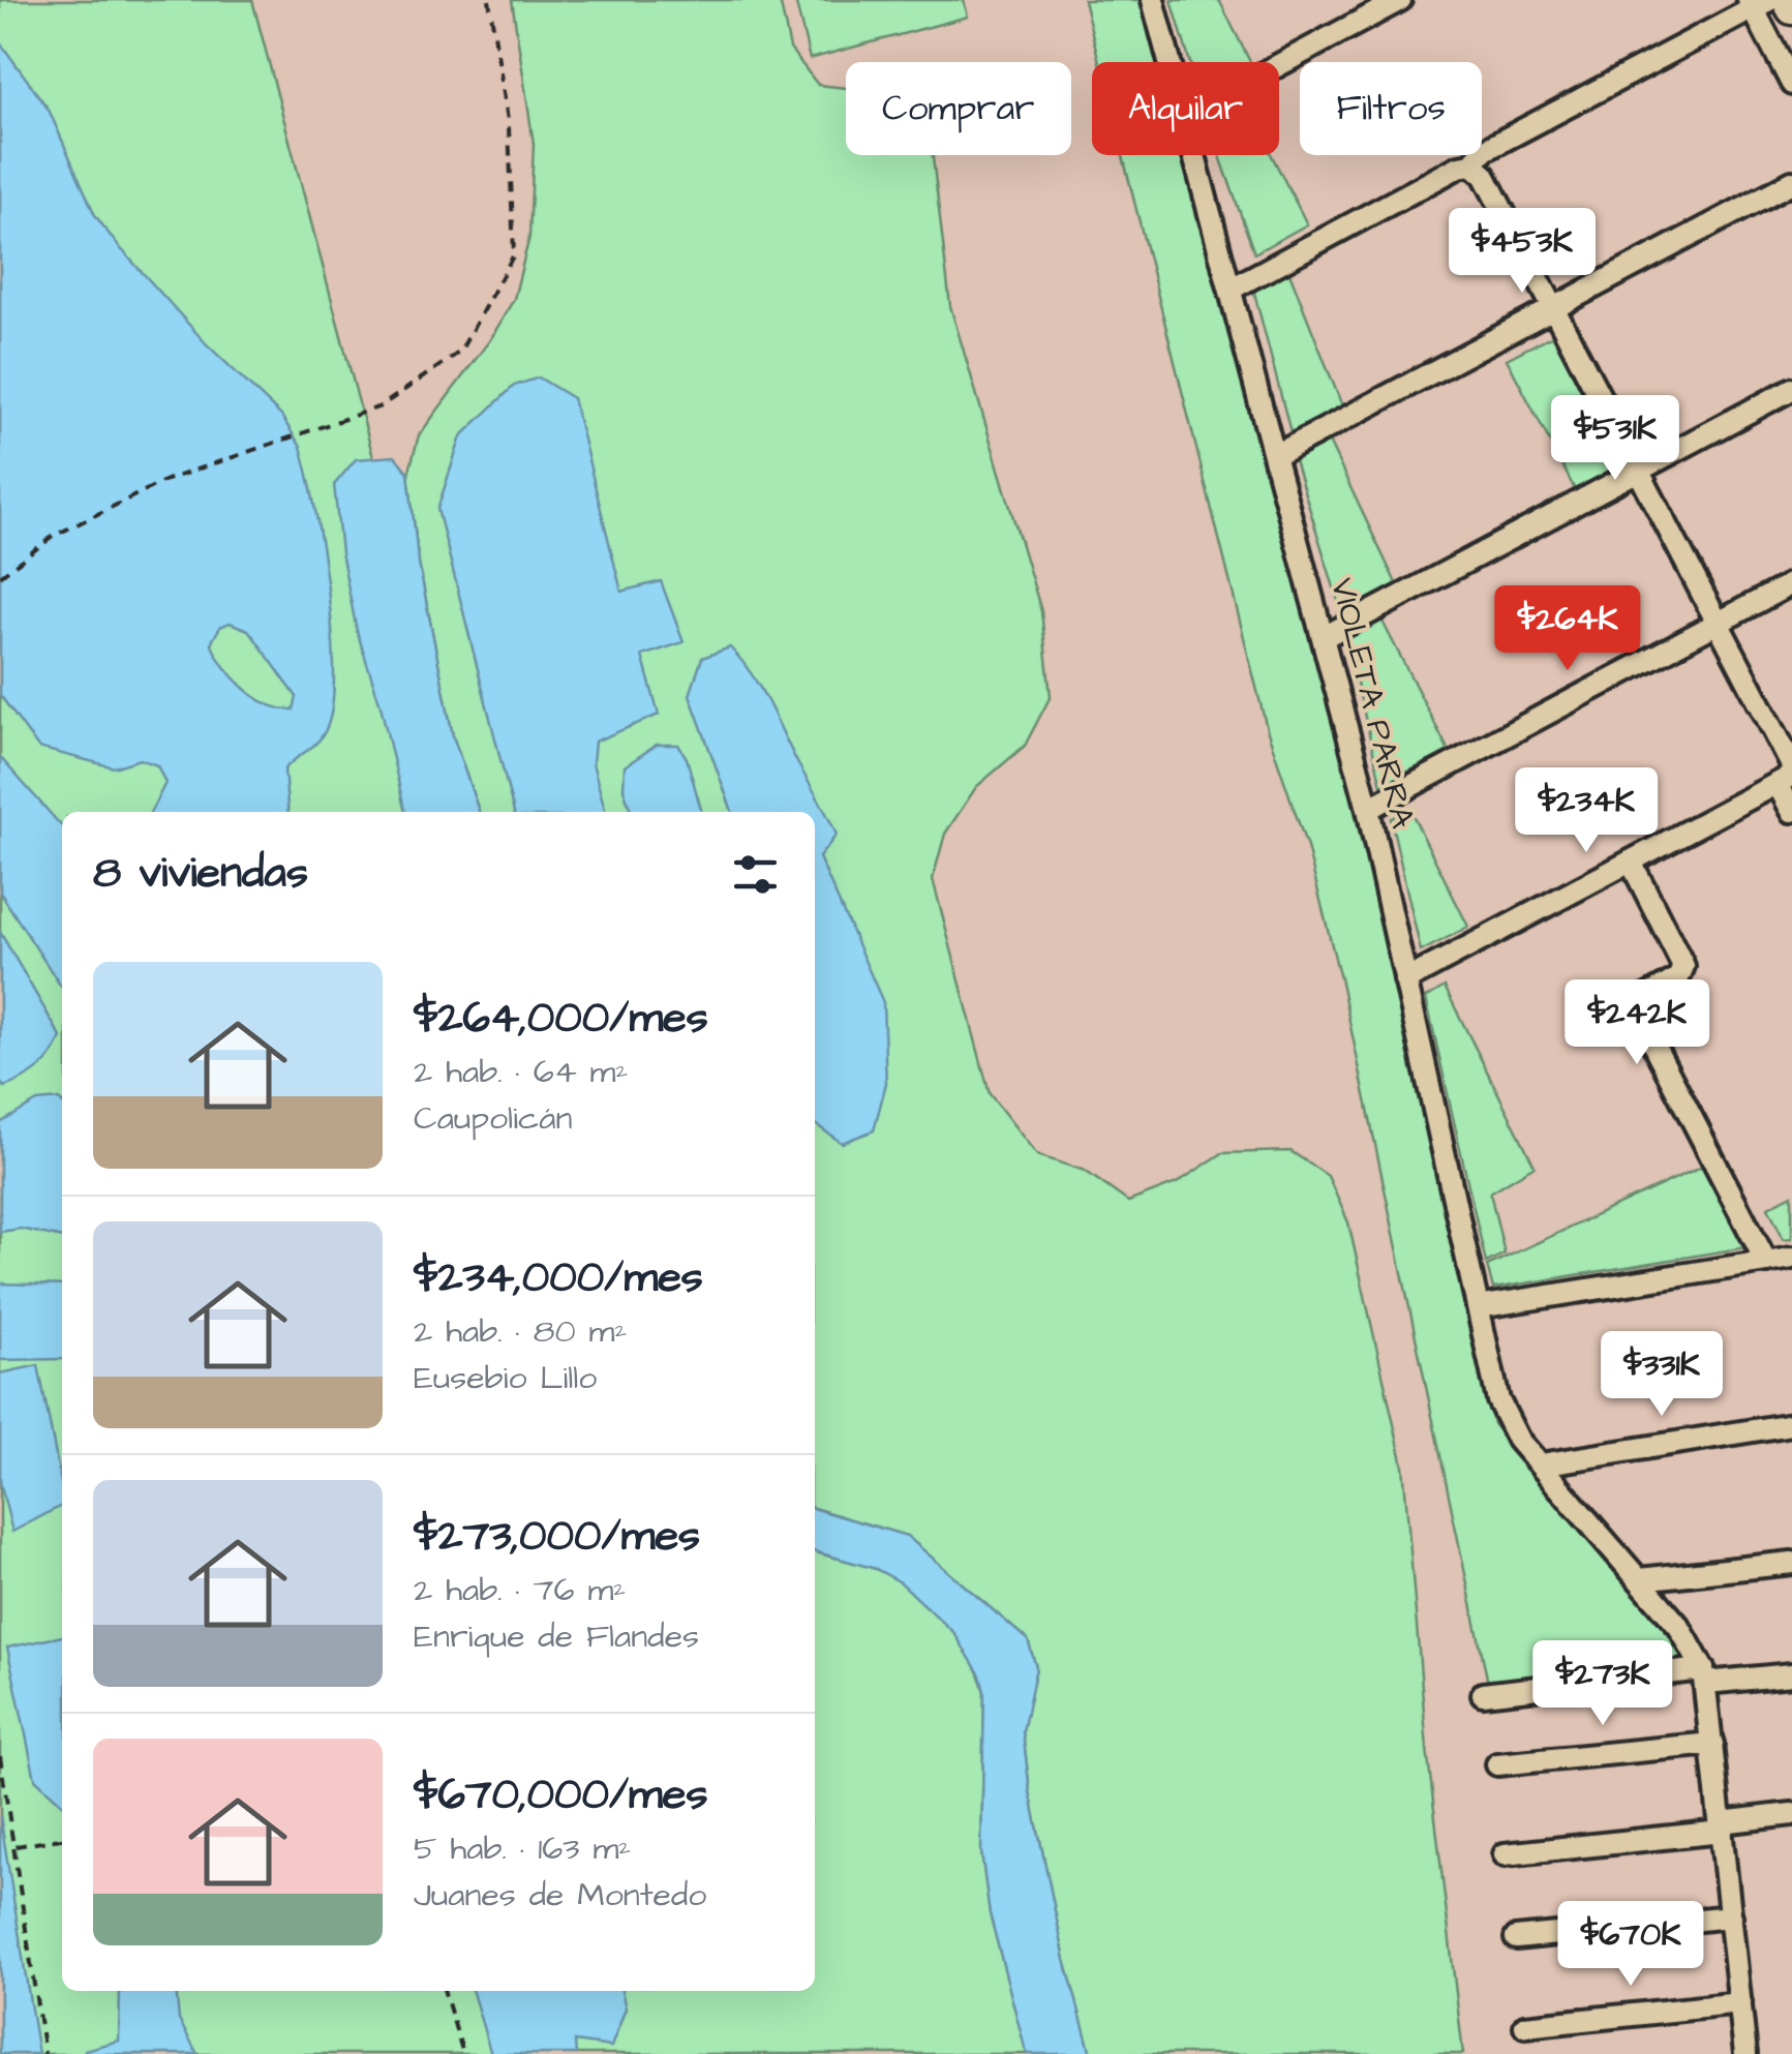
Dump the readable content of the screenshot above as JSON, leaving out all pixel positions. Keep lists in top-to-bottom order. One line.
{"streets":{"street":["VIOLETA PARRA"]},"page":{"chip":["Comprar","Alquilar","Filtros"],"price":["$453K","$531K","$264K","$234K","$242K","$331K","$273K","$670K"],"heading":"8 viviendas","list":[{"name":"$264,000/mes","note":"2 hab. · 64 m² · Caupolicán"},{"name":"$234,000/mes","note":"2 hab. · 80 m² · Eusebio Lillo"},{"name":"$273,000/mes","note":"2 hab. · 76 m² · Enrique de Flandes"},{"name":"$670,000/mes","note":"5 hab. · 163 m² · Juanes de Montedo"}]}}
